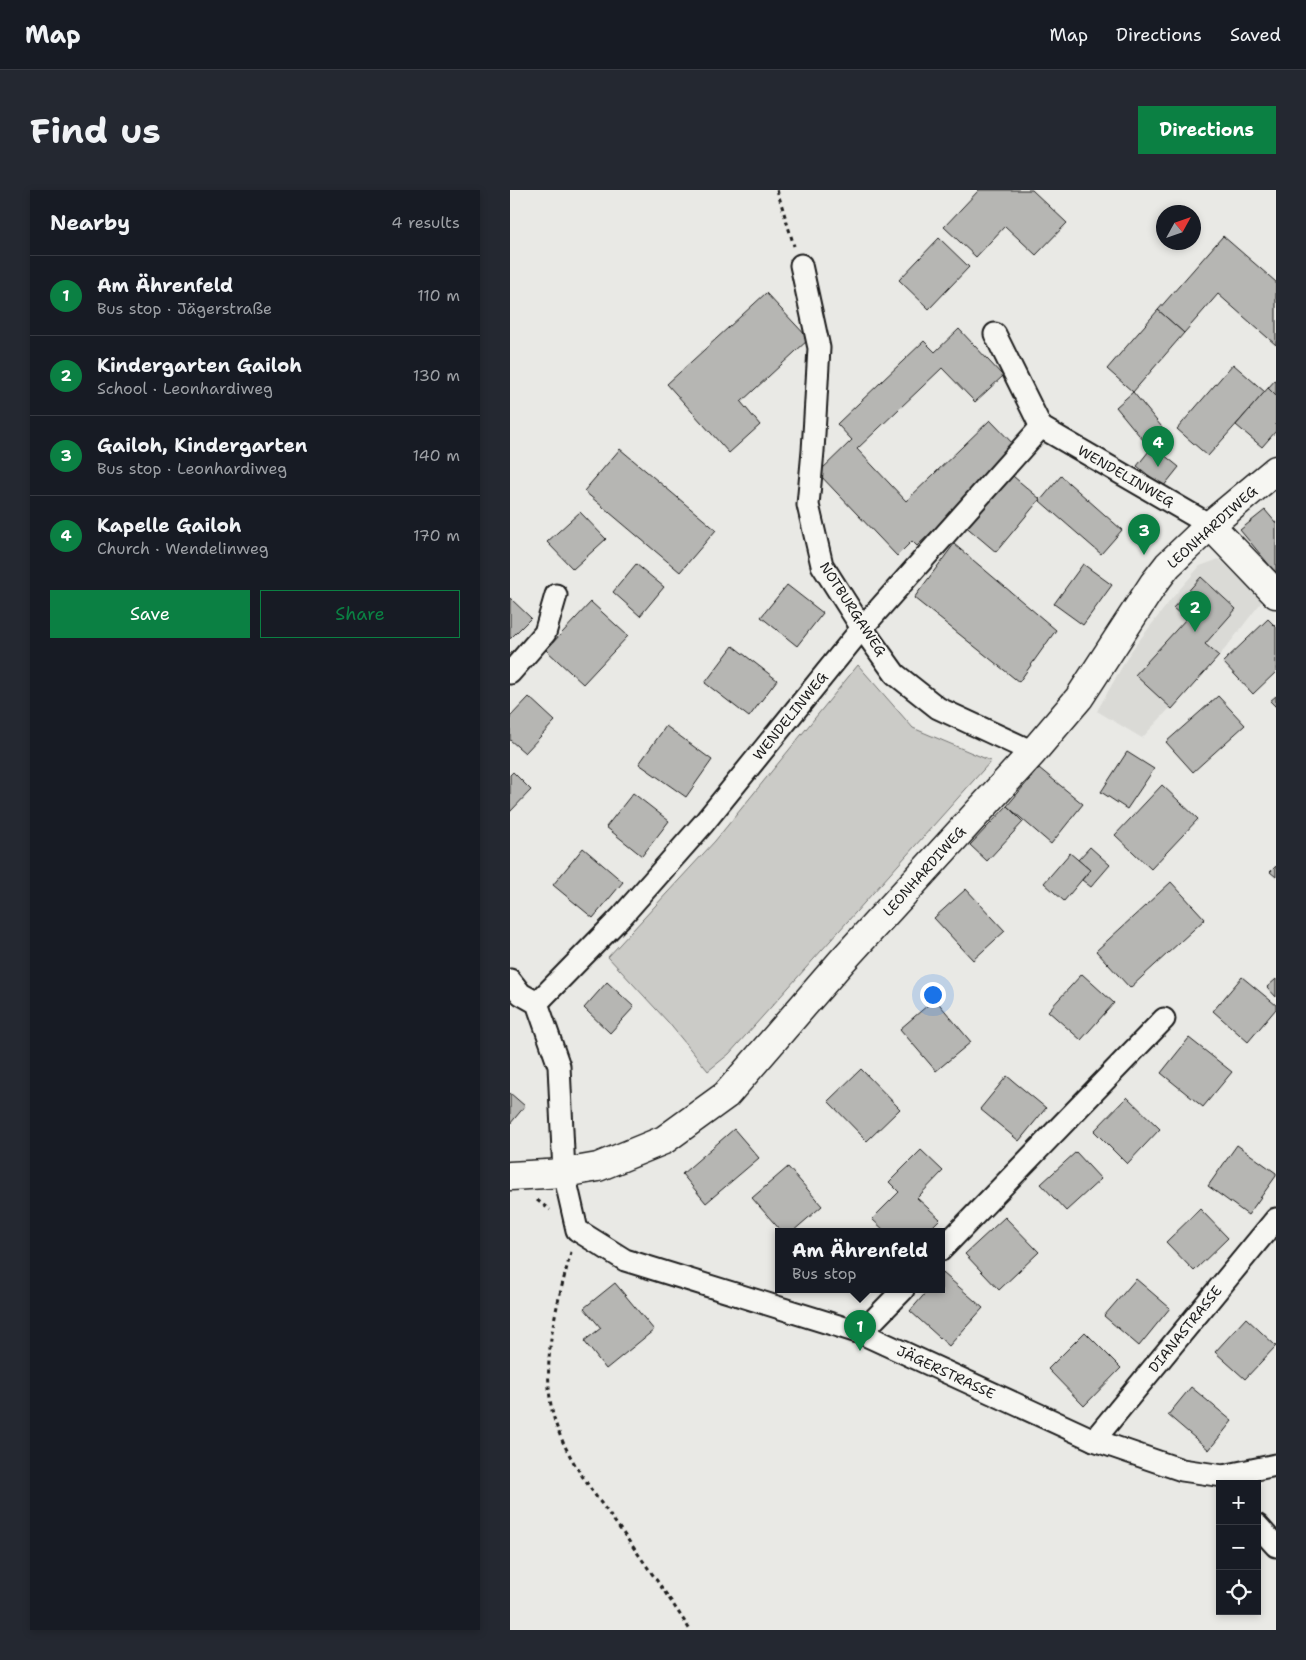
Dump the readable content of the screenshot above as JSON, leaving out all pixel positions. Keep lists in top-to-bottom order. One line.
{"streets":{"street":["WENDELINWEG","LEONHARDIWEG","NOTBURGAWEG","DIANASTRASSE","JÄGERSTRASSE"]},"crossings":[["WENDELINWEG","LEONHARDIWEG"],["WENDELINWEG","NOTBURGAWEG"],["LEONHARDIWEG","NOTBURGAWEG"],["DIANASTRASSE","JÄGERSTRASSE"]],"north":"top right","page":{"header":"Map","nav":["Map","Directions","Saved"],"buttons":["Directions",["Save","Share"]],"title":"Find us","heading":["Nearby","4 results"],"list":[{"mark":"1","name":"Am Ährenfeld","note":"Bus stop · Jägerstraße","value":"110 m"},{"mark":"2","name":"Kindergarten Gailoh","note":"School · Leonhardiweg","value":"130 m"},{"mark":"3","name":"Gailoh, Kindergarten","note":"Bus stop · Leonhardiweg","value":"140 m"},{"mark":"4","name":"Kapelle Gailoh","note":"Church · Wendelinweg","value":"170 m"}],"pins":["4","3","2","1"],"popup":["Am Ährenfeld","Bus stop"],"map_buttons":["+","−"]}}
